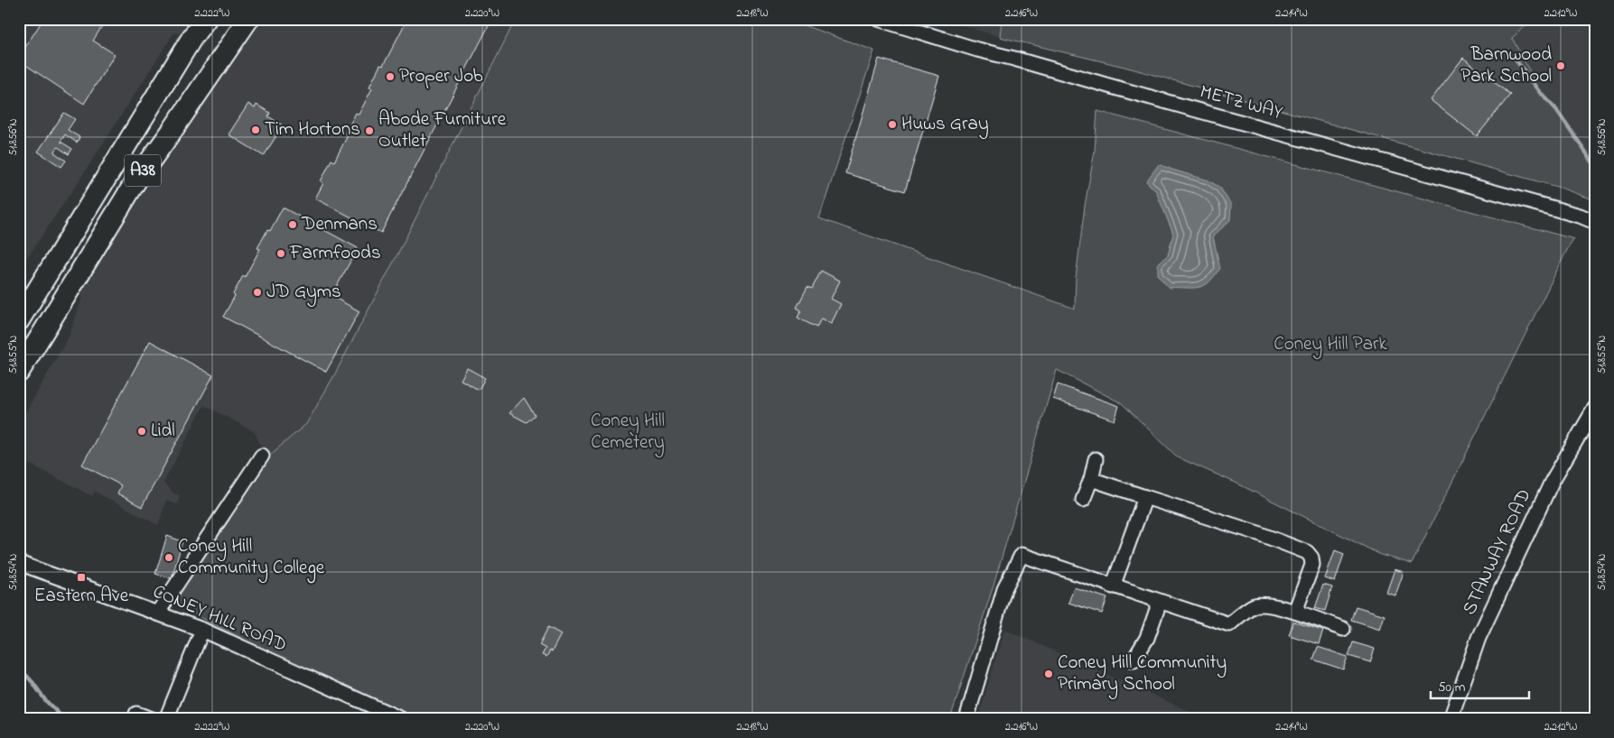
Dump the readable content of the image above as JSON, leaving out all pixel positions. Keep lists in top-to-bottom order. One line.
{"streets":{"highway":["A38"],"street":["METZ WAY","STANWAY ROAD","CONEY HILL ROAD"]},"parks":["Coney Hill Park","Coney Hill Cemetery"],"places":{"other":["Barnwood Park School","Proper Job","Huws Gray","Tim Hortons","Abode Furniture Outlet","Denmans","Farmfoods","JD Gyms","Lidl","Coney Hill Community College","Coney Hill Community Primary School"],"transit":["Eastern Ave"]},"scale_bar":"50 m","coordinates":["2.222°W","2.220°W","2.218°W","2.216°W","2.214°W","2.212°W","51.856°N","51.855°N","51.854°N"]}
